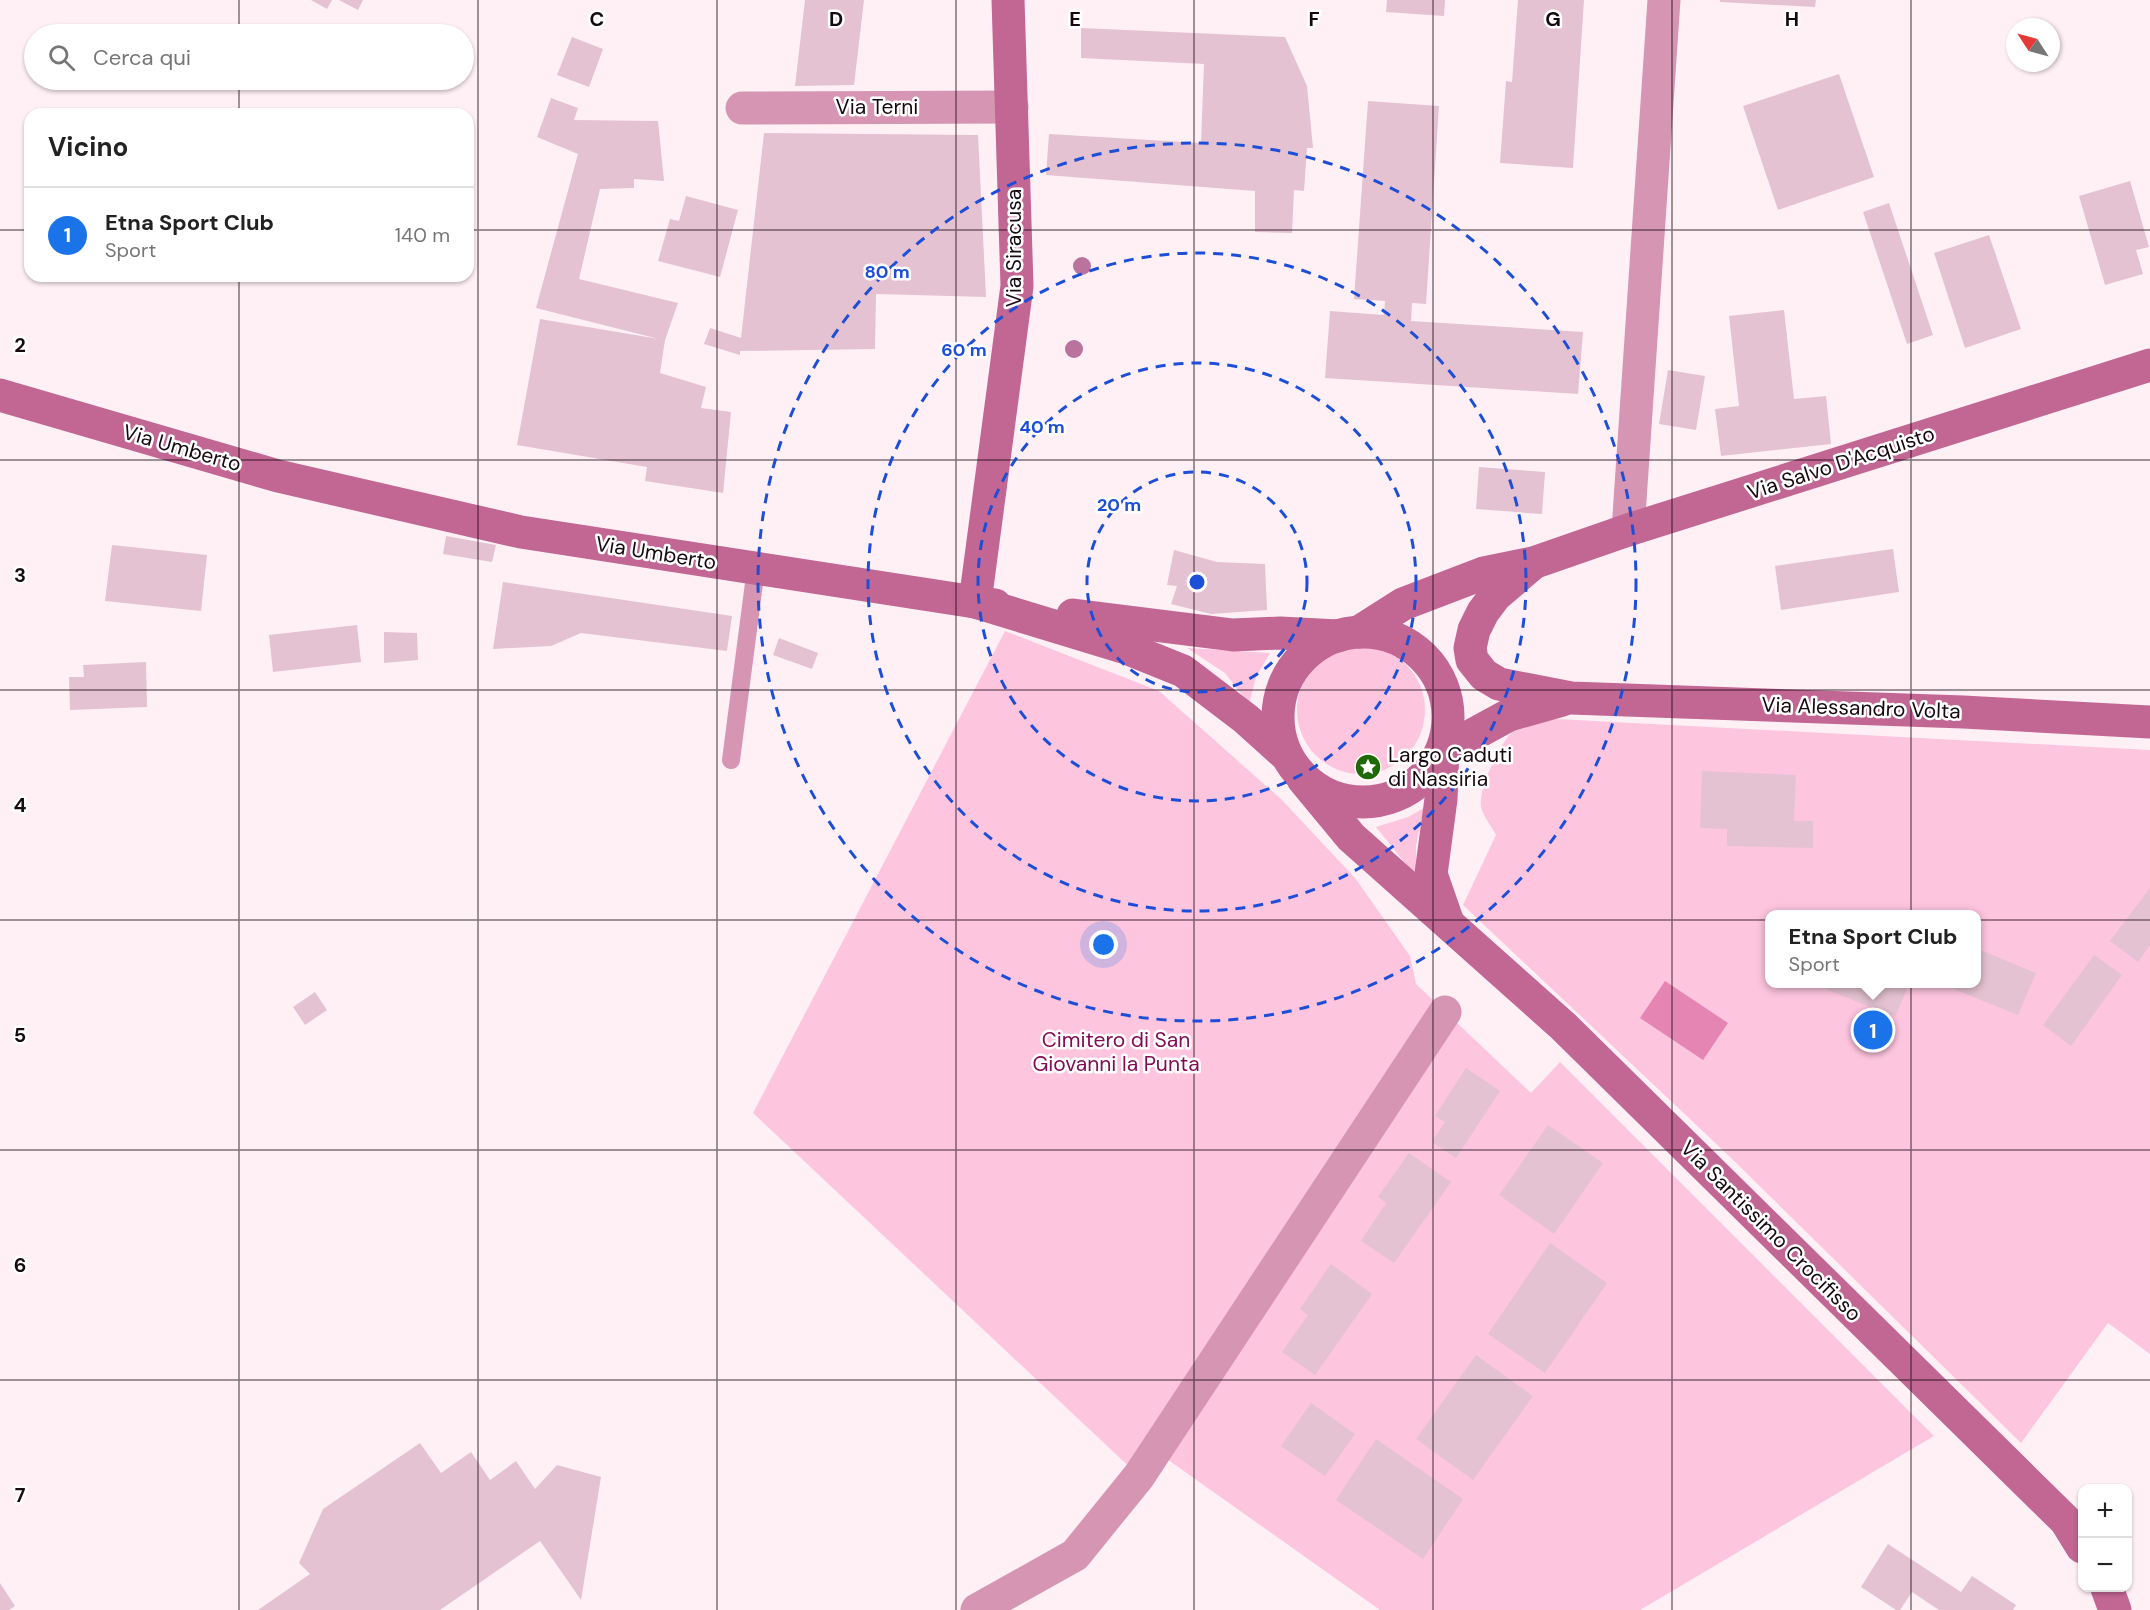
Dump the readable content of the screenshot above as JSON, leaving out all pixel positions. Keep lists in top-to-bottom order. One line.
{"streets":{"street":["Via Terni","Via Siracusa","Via Umberto","Via Salvo D'Acquisto","Via Alessandro Volta","Via Santissimo Crocifisso"]},"crossings":[["Via Terni","Via Siracusa"],["Via Siracusa","Via Umberto"],["Via Umberto","Via Santissimo Crocifisso"]],"parks":["Cimitero di San Giovanni la Punta"],"places":{"place":["Largo Caduti di Nassiria"]},"north":"top left","page":{"search":"Cerca qui","heading":"Vicino","list":[{"mark":"1","name":"Etna Sport Club","note":"Sport","value":"140 m"}],"popup":["Etna Sport Club","Sport"],"pins":"1","map_buttons":["+","−"]},"grid":{"columns":["C","D","E","F","G","H"],"rows":["2","3","4","5","6","7"]},"rings":["80 m","60 m","40 m","20 m"]}
